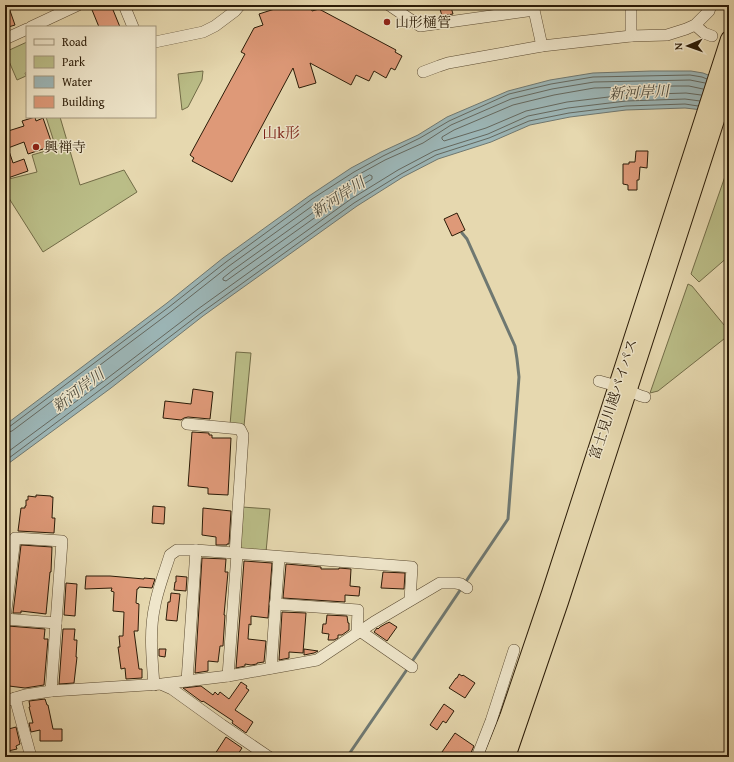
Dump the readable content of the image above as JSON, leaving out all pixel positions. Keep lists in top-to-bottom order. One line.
{"streets":{"highway":["富士見川越バイパス"]},"districts":["山k形"],"water":["新河岸川"],"places":["山形樋管","興禅寺"],"legend":["Road","Park","Water","Building"],"north":"left"}
